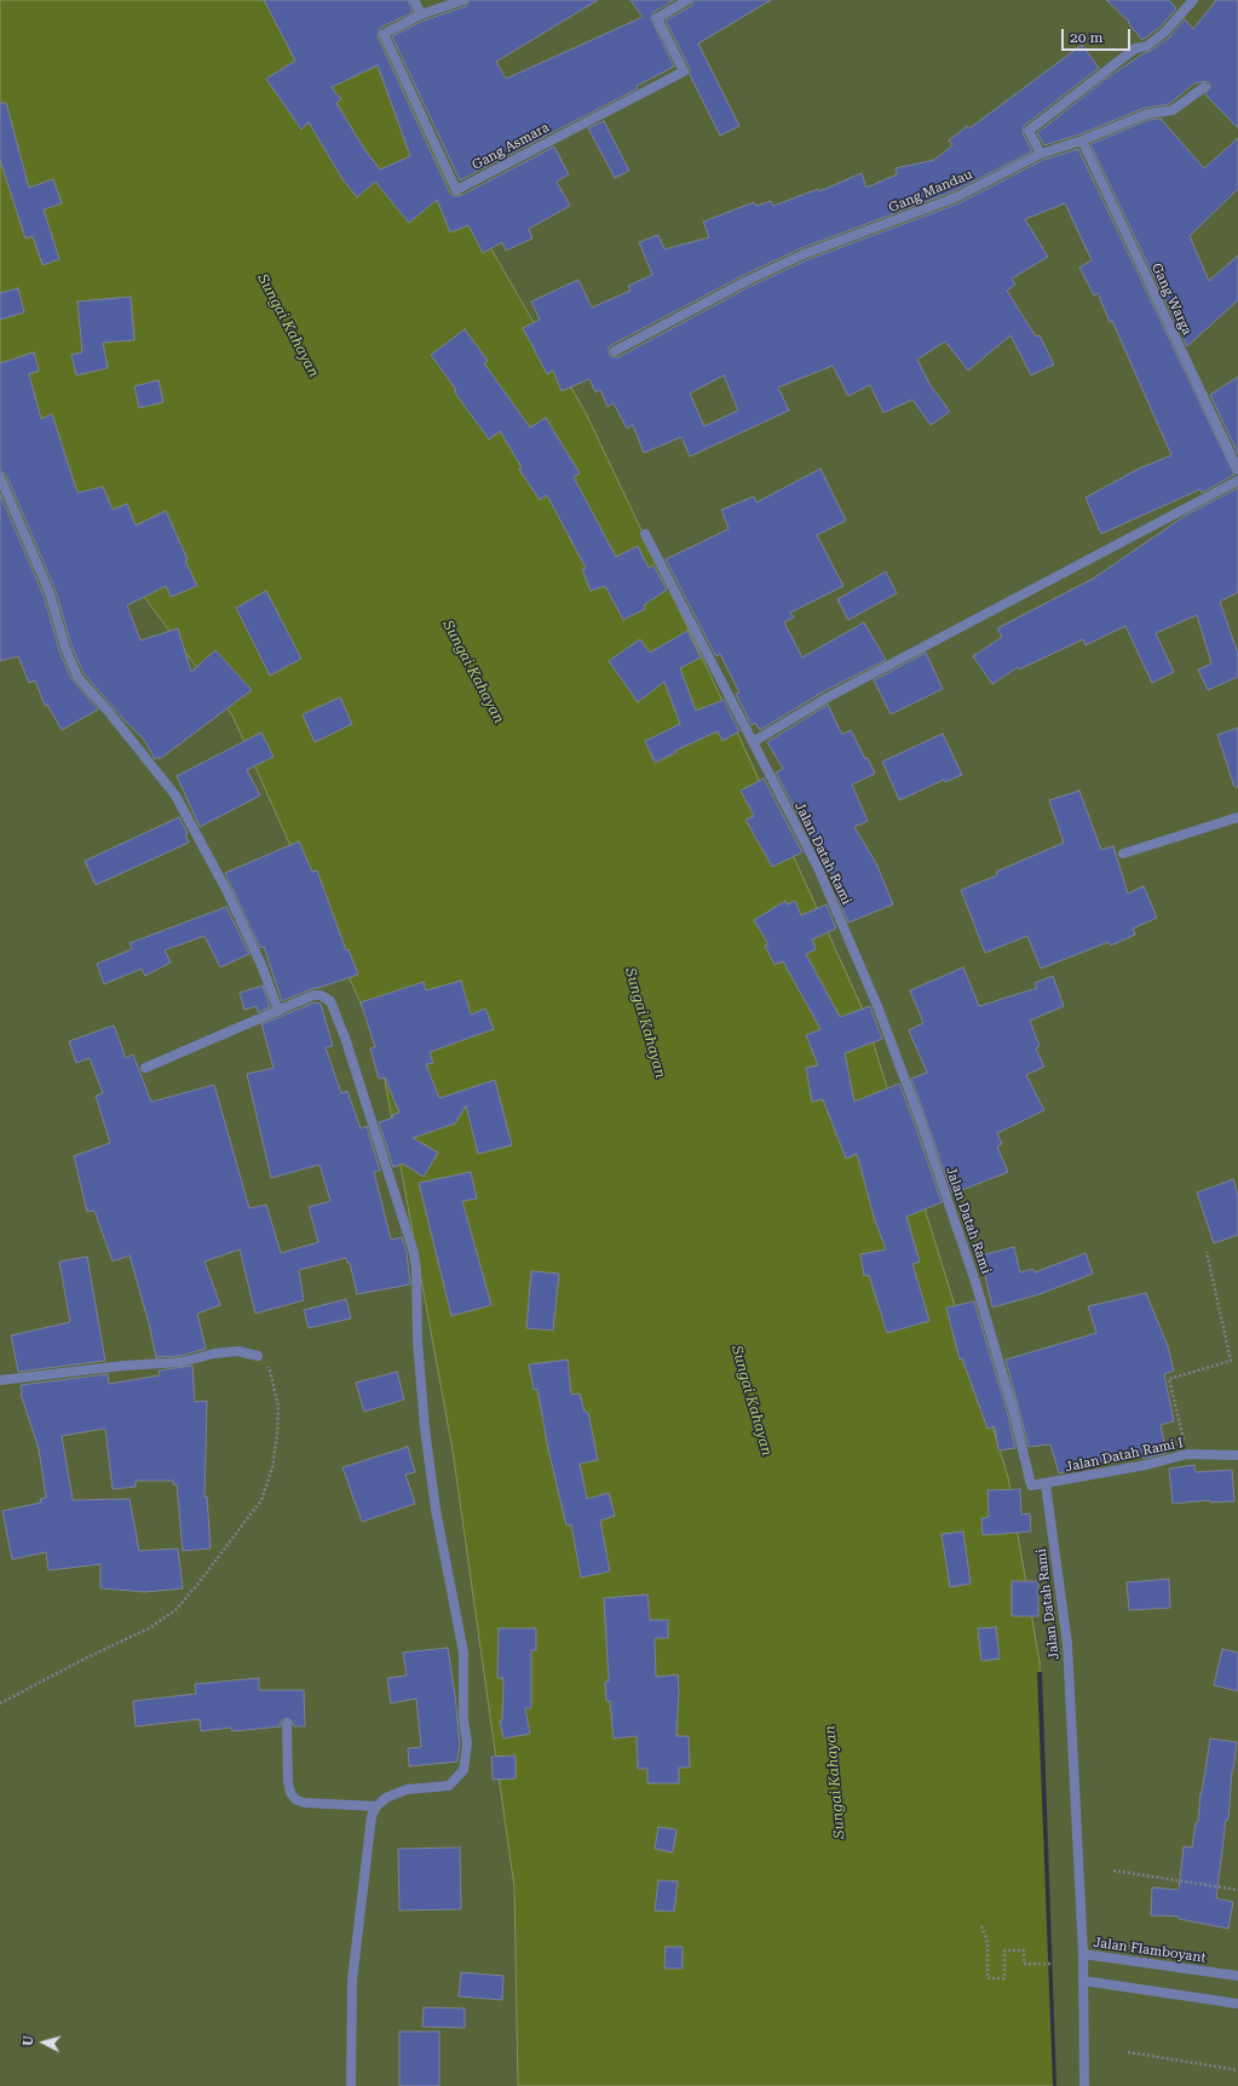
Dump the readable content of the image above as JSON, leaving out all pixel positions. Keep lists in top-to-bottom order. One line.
{"streets":{"street":["Gang Asmara","Gang Mandau","Gang Warga","Jalan Datah Rami","Jalan Datah Rami I","Jalan Flamboyant"]},"crossings":[["Gang Mandau","Gang Warga"],["Jalan Datah Rami","Jalan Datah Rami I"],["Jalan Datah Rami","Jalan Flamboyant"]],"water":["Sungai Kahayan"],"scale_bar":"20 m","north":"left"}
